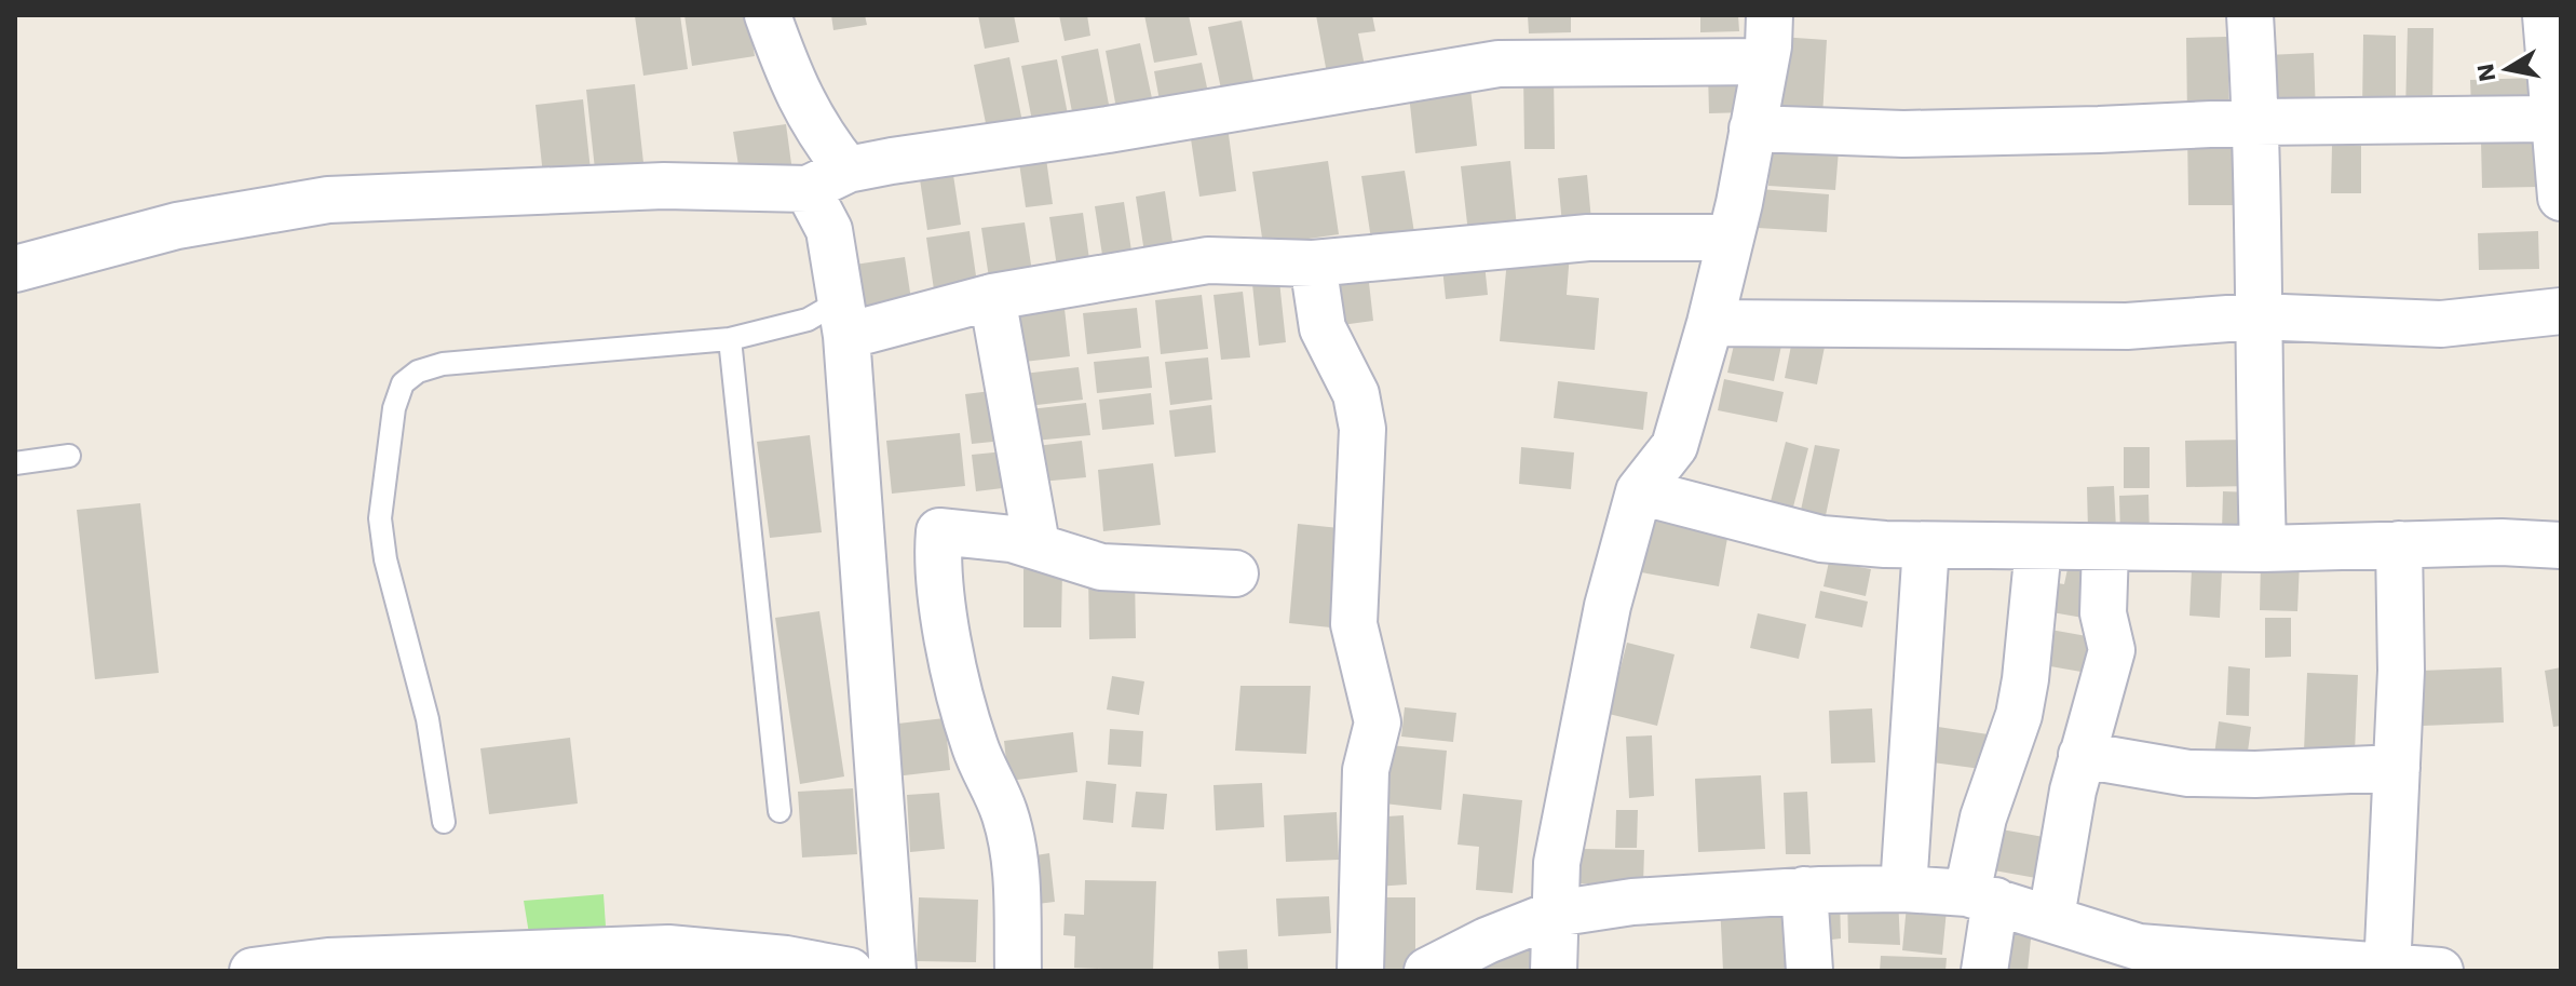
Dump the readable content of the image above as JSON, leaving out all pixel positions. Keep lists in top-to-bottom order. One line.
{"north":"left"}
